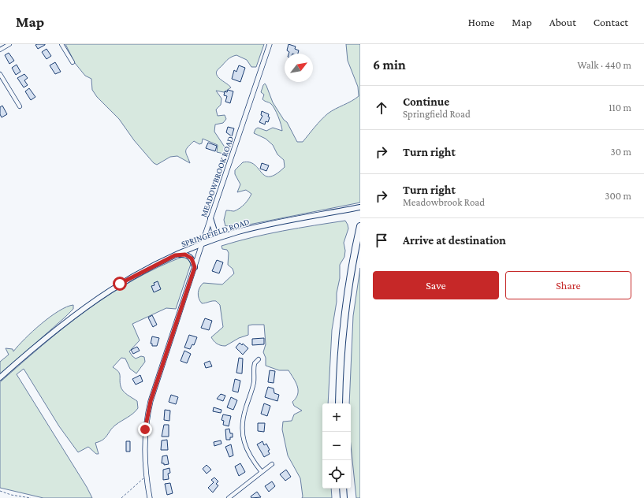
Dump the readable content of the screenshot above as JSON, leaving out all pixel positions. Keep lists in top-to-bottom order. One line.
{"streets":{"main road":["SPRINGFIELD ROAD"],"street":["MEADOWBROOK ROAD"]},"crossings":[["MEADOWBROOK ROAD","SPRINGFIELD ROAD"]],"north":"top right","page":{"header":"Map","nav":["Home","Map","About","Contact"],"heading":["6 min","Walk · 440 m"],"list":[["Continue","Springfield Road","110 m"],["Turn right","30 m"],["Turn right","Meadowbrook Road","300 m"],"Arrive at destination"],"buttons":["Save","Share"],"map_buttons":["+","−"]}}
